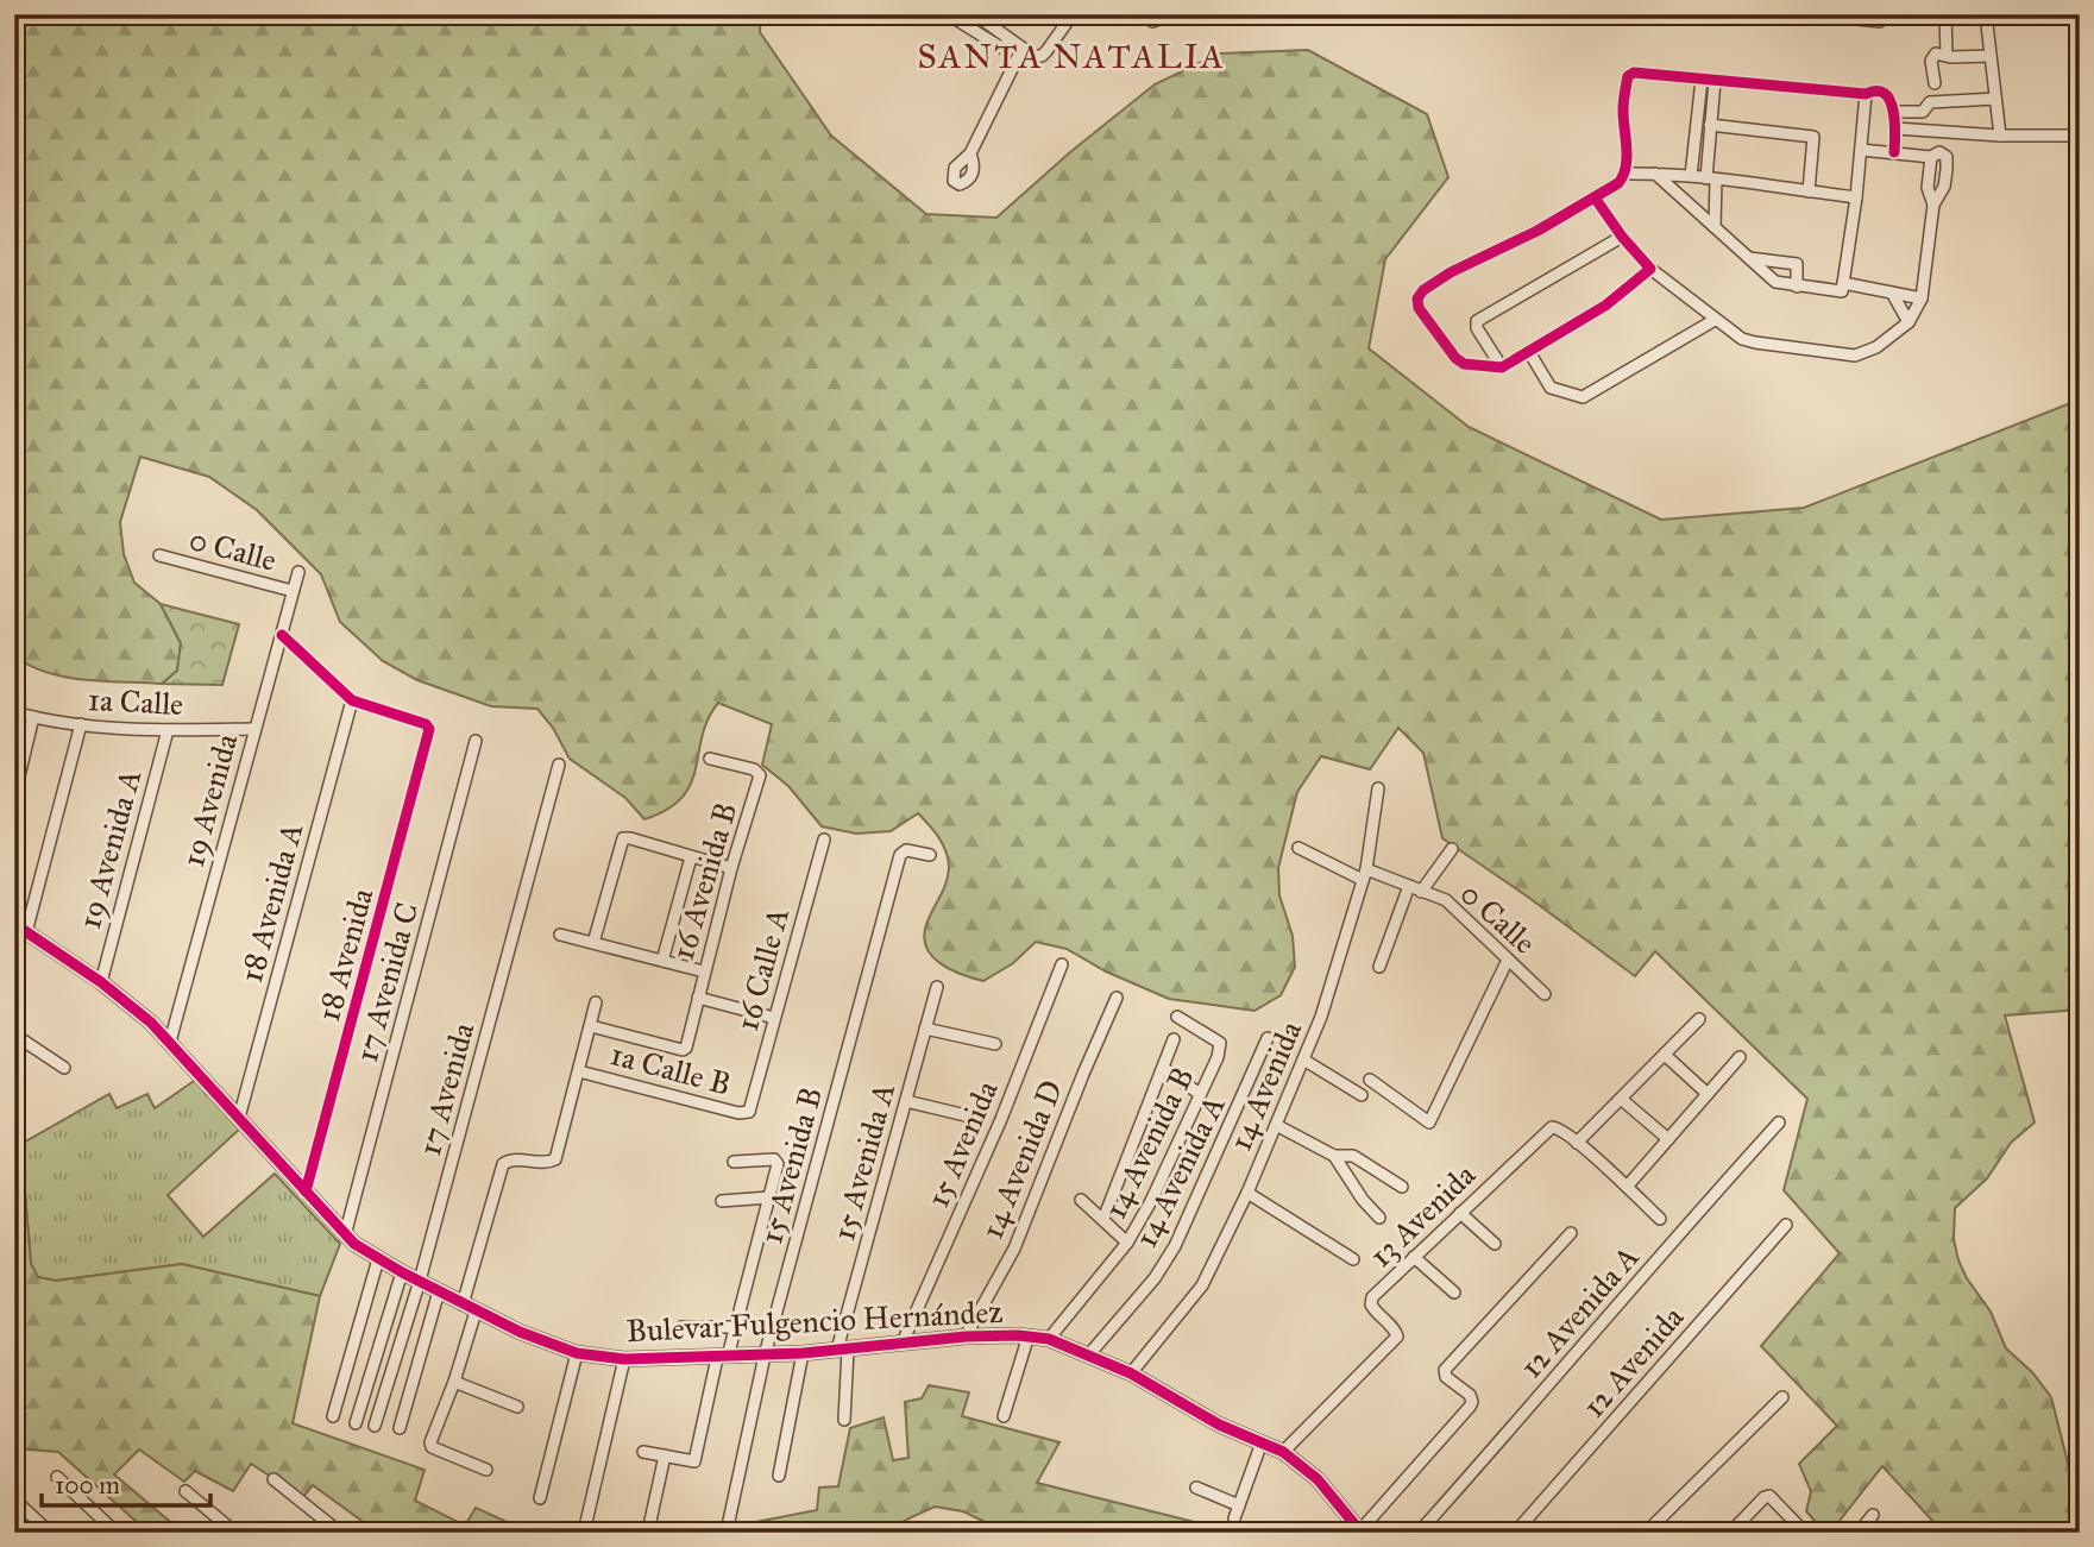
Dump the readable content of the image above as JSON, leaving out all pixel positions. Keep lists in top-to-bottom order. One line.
{"streets":{"street":["0 Calle","1a Calle","19 Avenida","19 Avenida A","16 Avenida B","18 Avenida A","18 Avenida","16 Calle A","17 Avenida C","1a Calle B","14 Avenida","17 Avenida","14 Avenida B","15 Avenida","14 Avenida D","15 Avenida A","15 Avenida B","14 Avenida A","13 Avenida","12 Avenida A","Bulevar Fulgencio Hernández","12 Avenida"]},"crossings":[["0 Calle","19 Avenida"],["0 Calle","14 Avenida"],["1a Calle","19 Avenida"],["1a Calle","19 Avenida A"],["19 Avenida","Bulevar Fulgencio Hernández"],["19 Avenida A","Bulevar Fulgencio Hernández"],["18 Avenida A","18 Avenida"],["18 Avenida A","Bulevar Fulgencio Hernández"],["18 Avenida","Bulevar Fulgencio Hernández"],["16 Calle A","1a Calle B"],["17 Avenida C","Bulevar Fulgencio Hernández"],["14 Avenida","Bulevar Fulgencio Hernández"],["17 Avenida","Bulevar Fulgencio Hernández"],["14 Avenida B","Bulevar Fulgencio Hernández"],["15 Avenida","Bulevar Fulgencio Hernández"],["14 Avenida D","Bulevar Fulgencio Hernández"],["15 Avenida A","Bulevar Fulgencio Hernández"],["15 Avenida B","Bulevar Fulgencio Hernández"],["14 Avenida A","Bulevar Fulgencio Hernández"],["13 Avenida","Bulevar Fulgencio Hernández"]],"districts":["SANTA NATALIA"],"scale_bar":"100 m"}
